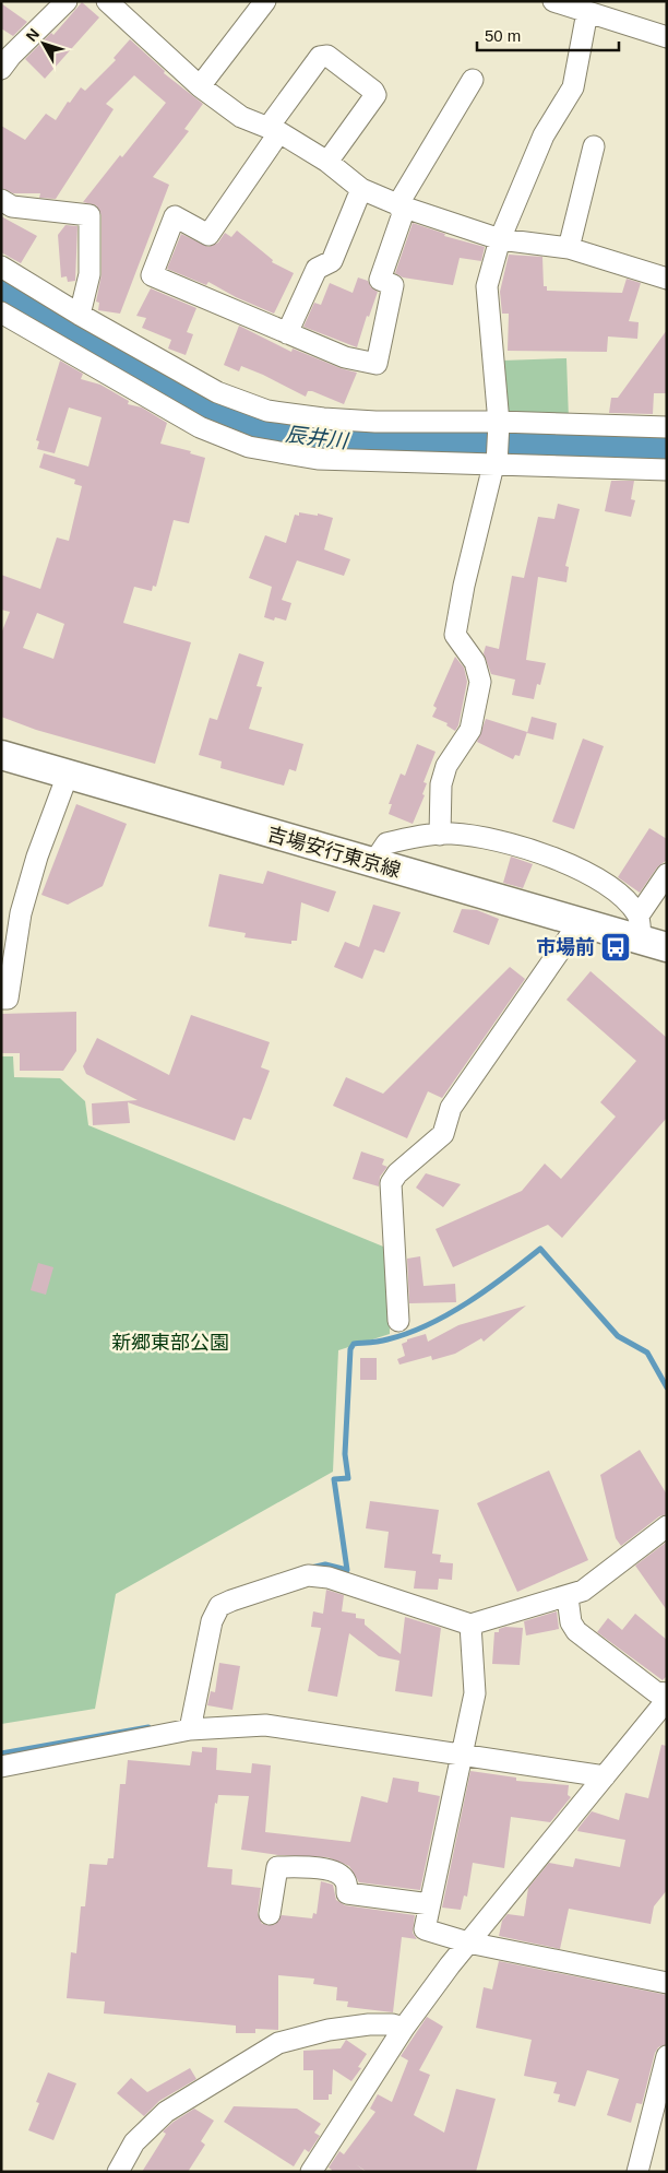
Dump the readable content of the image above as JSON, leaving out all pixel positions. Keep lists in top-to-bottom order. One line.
{"streets":{"main road":["吉場安行東京線"]},"water":["辰井川"],"parks":["新郷東部公園"],"places":{"bus stop":["市場前"]},"scale_bar":"50 m","north":"top left"}
